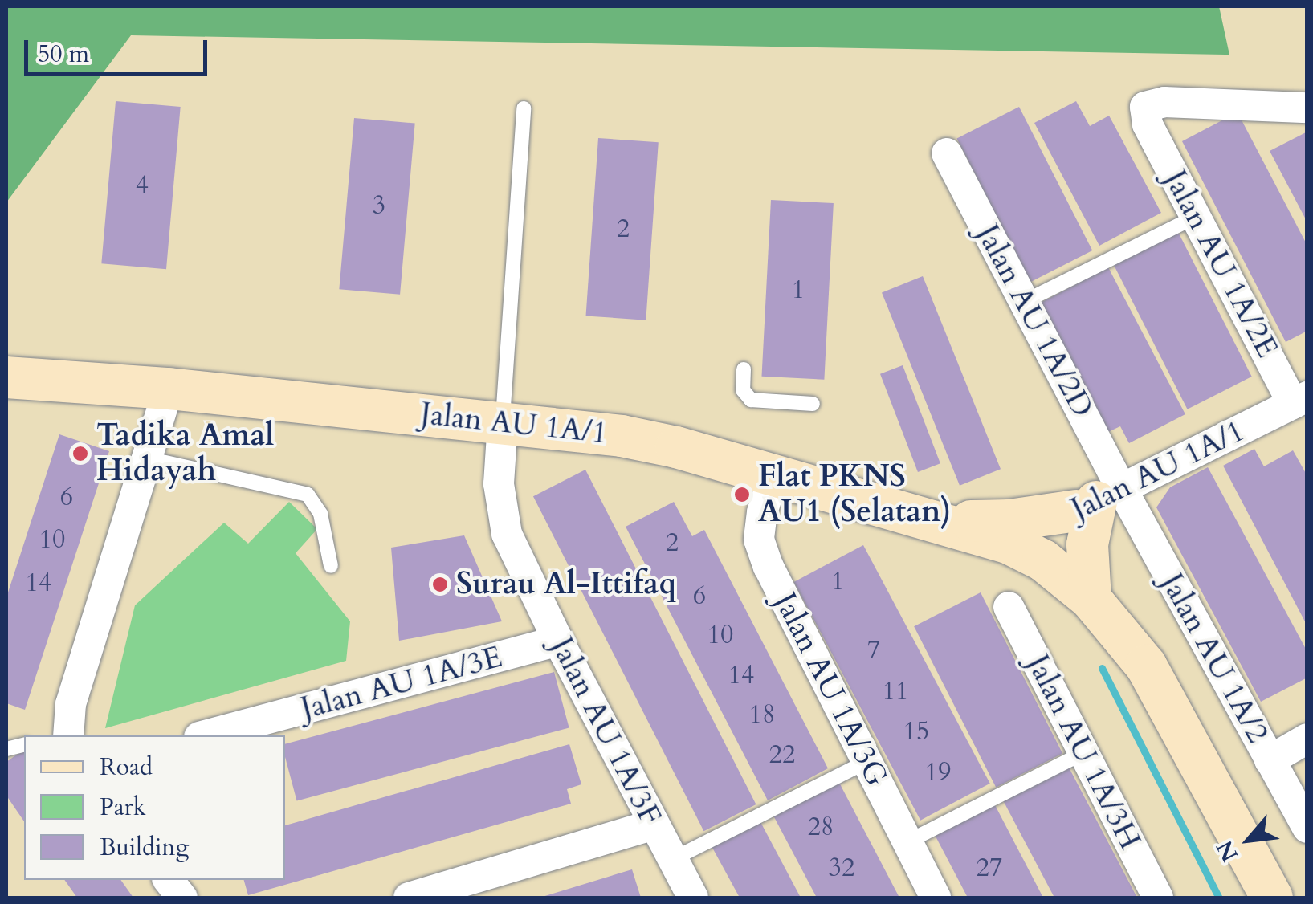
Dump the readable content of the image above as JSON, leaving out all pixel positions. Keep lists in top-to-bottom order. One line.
{"streets":{"street":["Jalan AU 1A/2E","Jalan AU 1A/2D","Jalan AU 1A/1","Jalan AU 1A/2","Jalan AU 1A/3E","Jalan AU 1A/3G","Jalan AU 1A/3F","Jalan AU 1A/3H"]},"crossings":[["Jalan AU 1A/2E","Jalan AU 1A/1"],["Jalan AU 1A/2D","Jalan AU 1A/1"],["Jalan AU 1A/2D","Jalan AU 1A/2"],["Jalan AU 1A/1","Jalan AU 1A/2"],["Jalan AU 1A/1","Jalan AU 1A/3G"],["Jalan AU 1A/1","Jalan AU 1A/3F"],["Jalan AU 1A/3E","Jalan AU 1A/3F"]],"places":["Tadika Amal Hidayah","Flat PKNS AU1 (Selatan)","Surau Al-Ittifaq"],"house_numbers":["4","3","2","1","6","10","2","1","14","6","10","7","14","11","18","15","22","19","28","32","27"],"legend":["Road","Park","Building"],"scale_bar":"50 m","north":"bottom left"}
